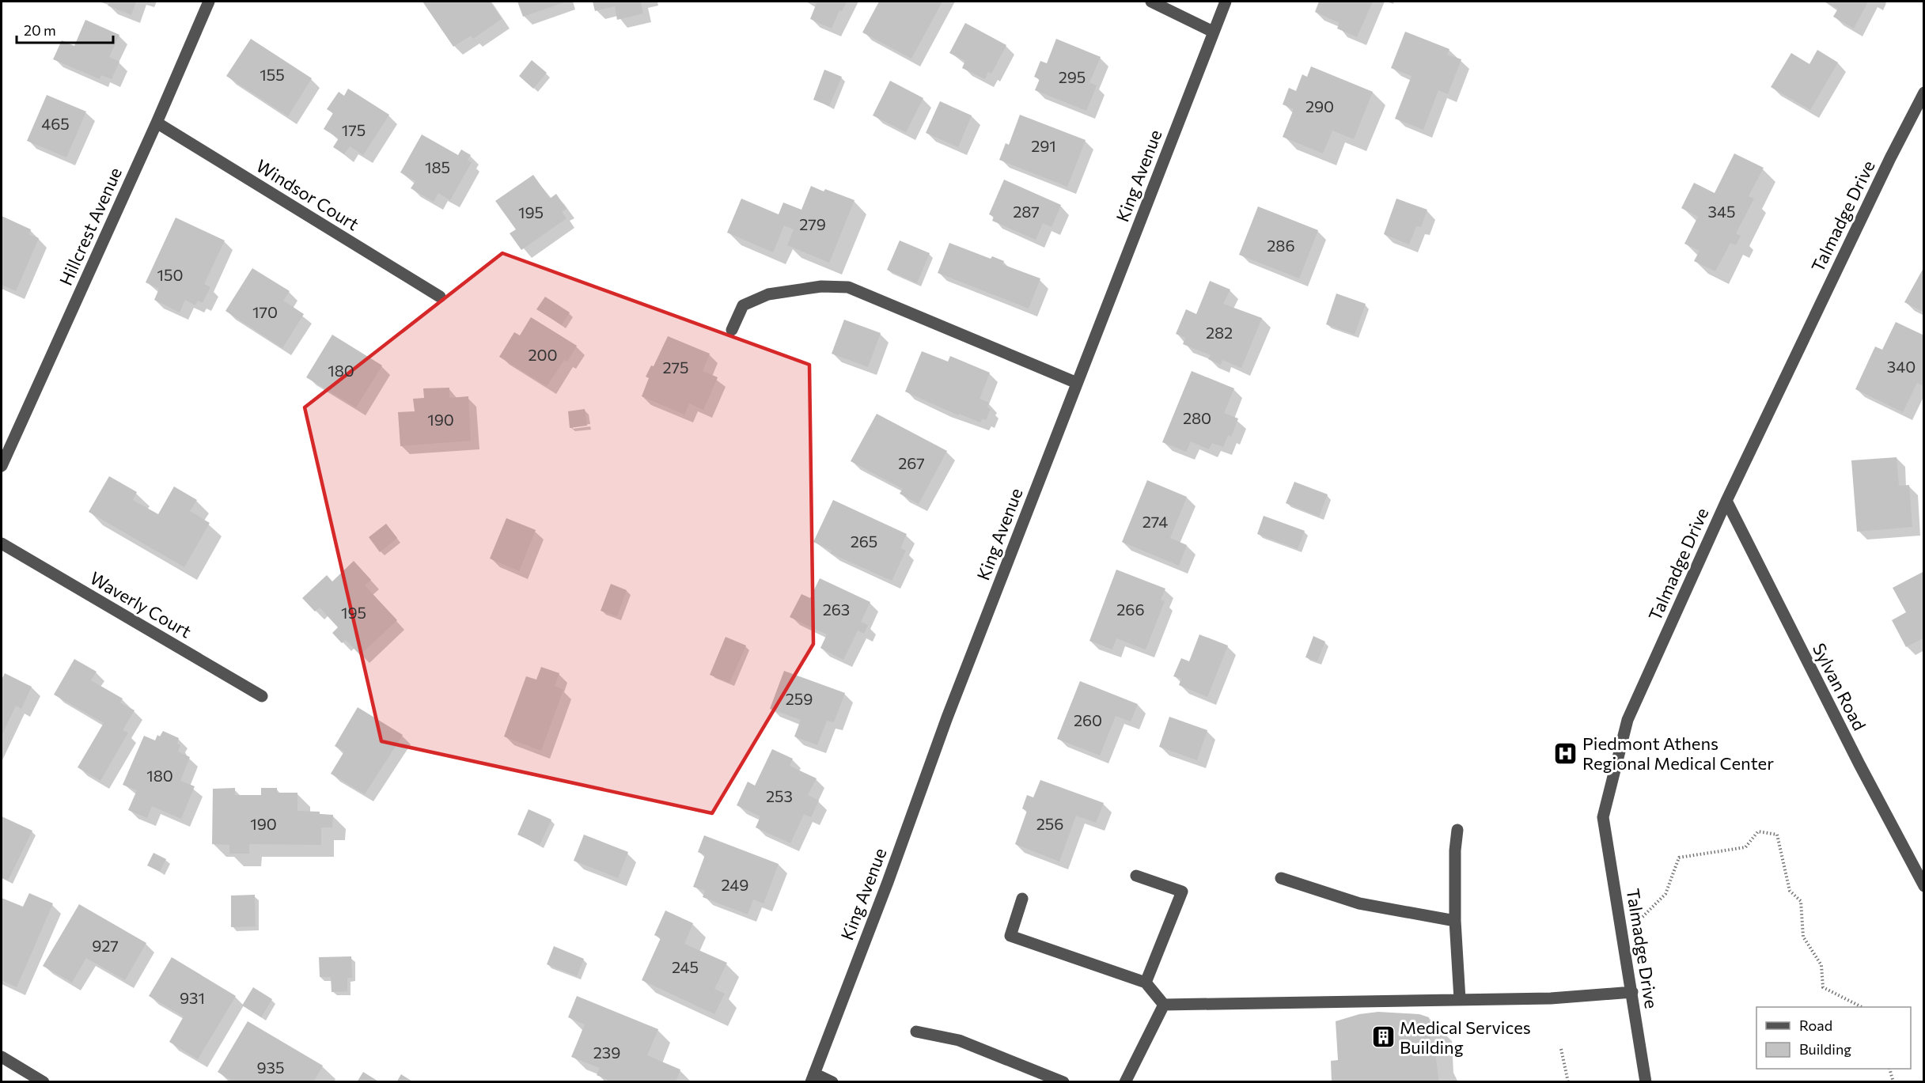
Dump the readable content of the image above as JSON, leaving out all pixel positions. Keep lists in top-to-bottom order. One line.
{"streets":{"street":["King Avenue","Windsor Court","Talmadge Drive","Hillcrest Avenue","Waverly Court","Sylvan Road"]},"crossings":[["Windsor Court","Hillcrest Avenue"],["Talmadge Drive","Sylvan Road"]],"places":{"hospital":["Piedmont Athens Regional Medical Center"],"building":["Medical Services Building"]},"house_numbers":["155","295","290","465","175","291","185","287","345","195","279","286","150","170","282","200","340","275","180","280","190","267","274","265","263","266","195","259","260","180","253","190","256","249","927","245","931","239","935"],"legend":["Road","Building"],"scale_bar":"20 m"}
